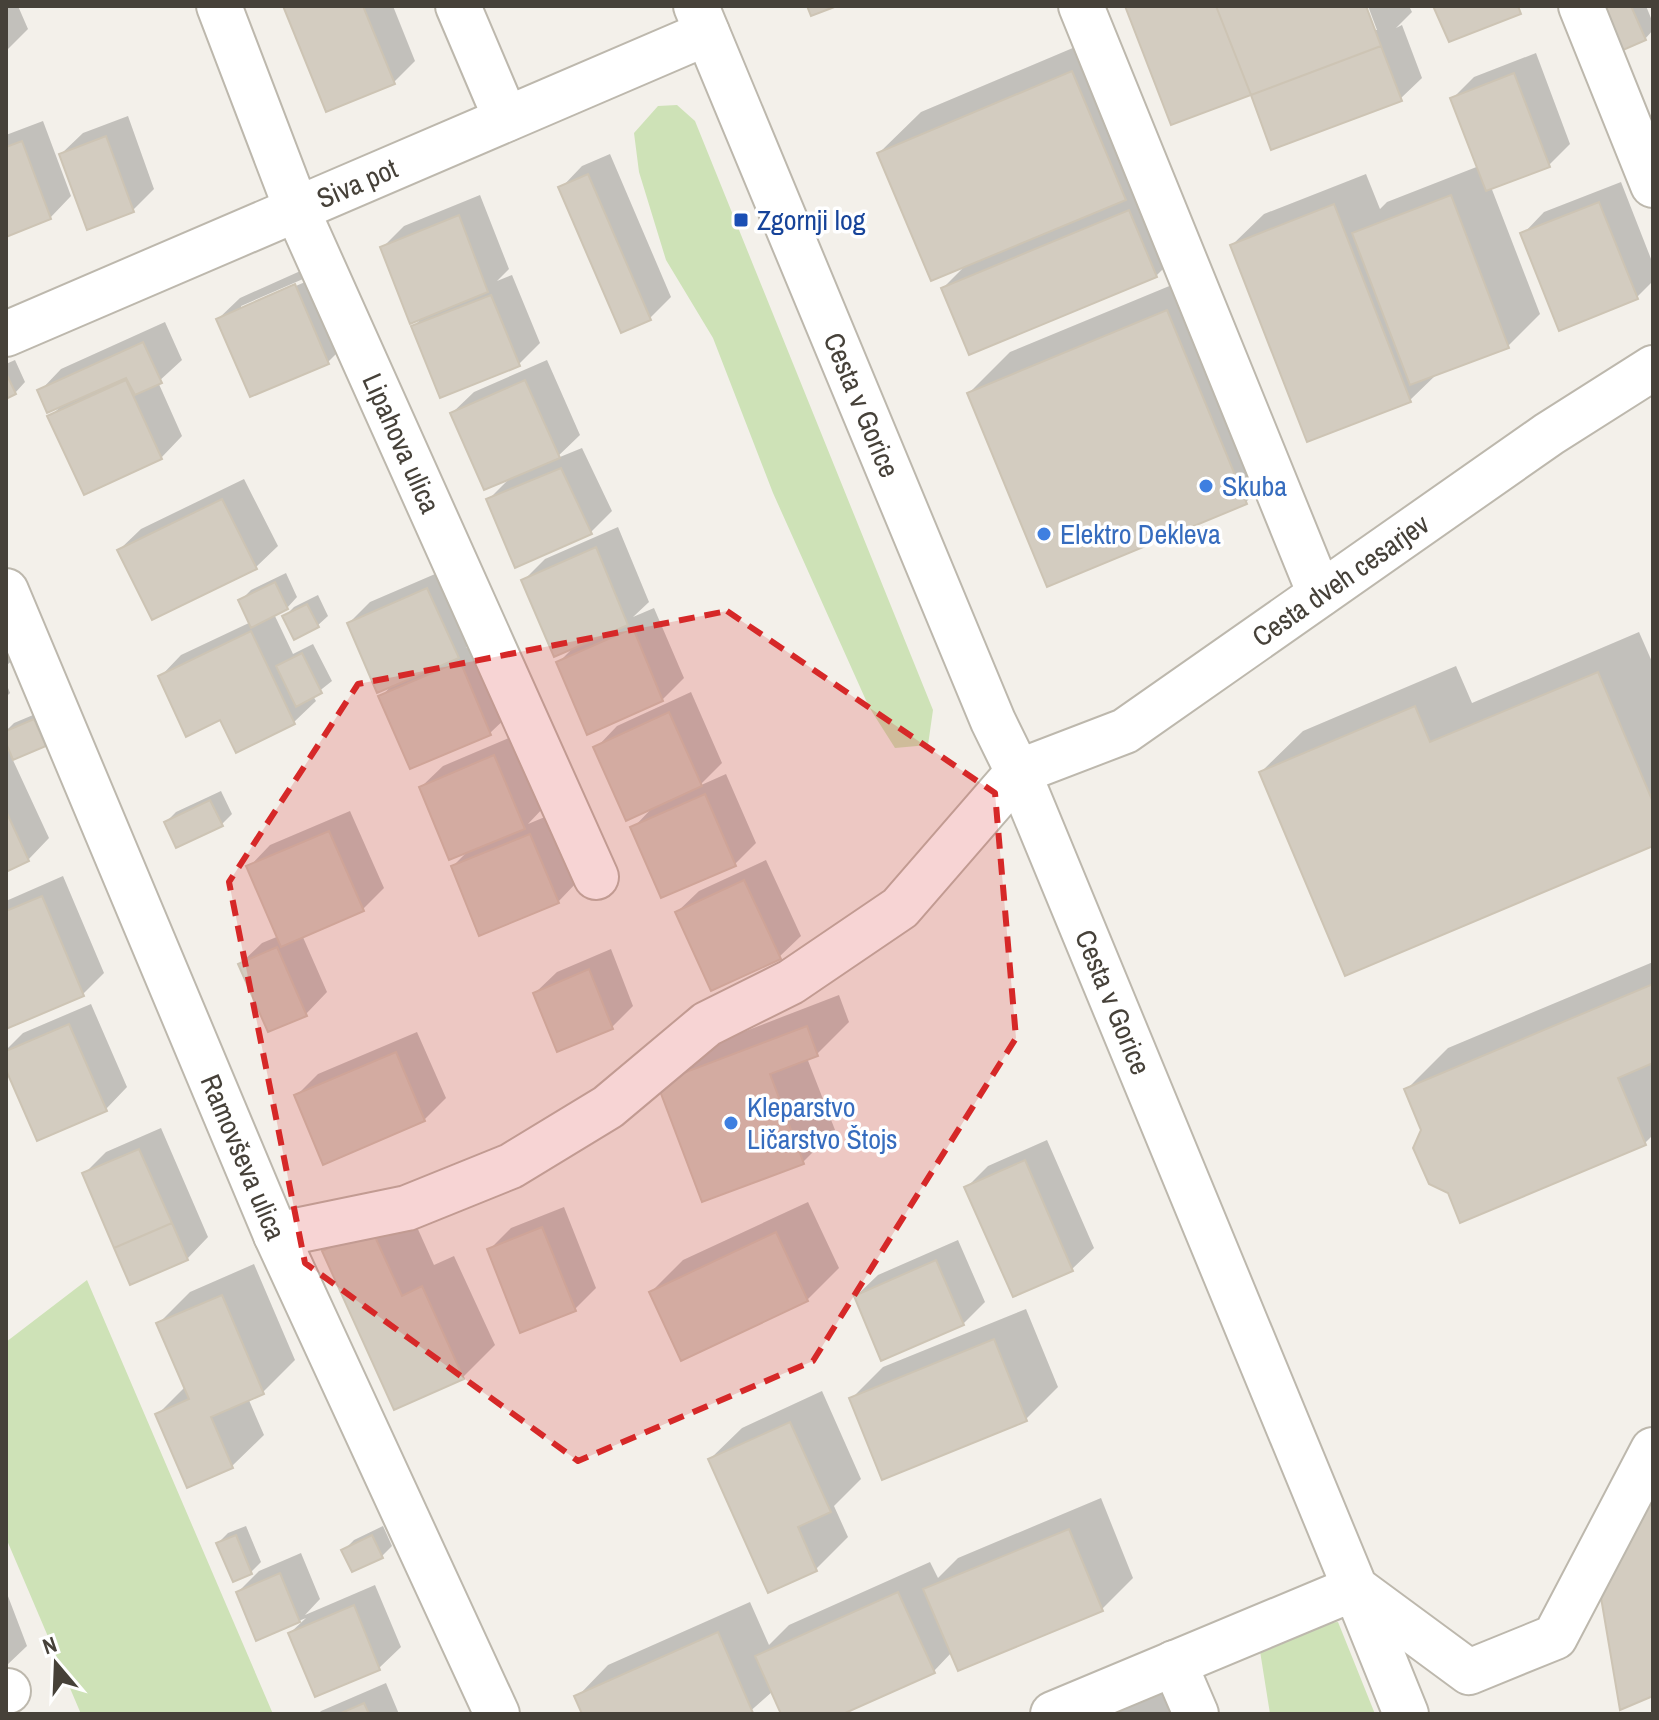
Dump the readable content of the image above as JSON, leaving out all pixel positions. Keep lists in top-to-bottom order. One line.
{"streets":{"street":["Siva pot","Cesta v Gorice","Lipahova ulica","Cesta dveh cesarjev","Ramovševa ulica"]},"crossings":[["Siva pot","Cesta v Gorice"],["Siva pot","Lipahova ulica"],["Cesta v Gorice","Cesta dveh cesarjev"]],"places":{"transit":["Zgornji log"],"other":["Skuba","Elektro Dekleva","Kleparstvo Ličarstvo Štojs"]},"north":"top"}
